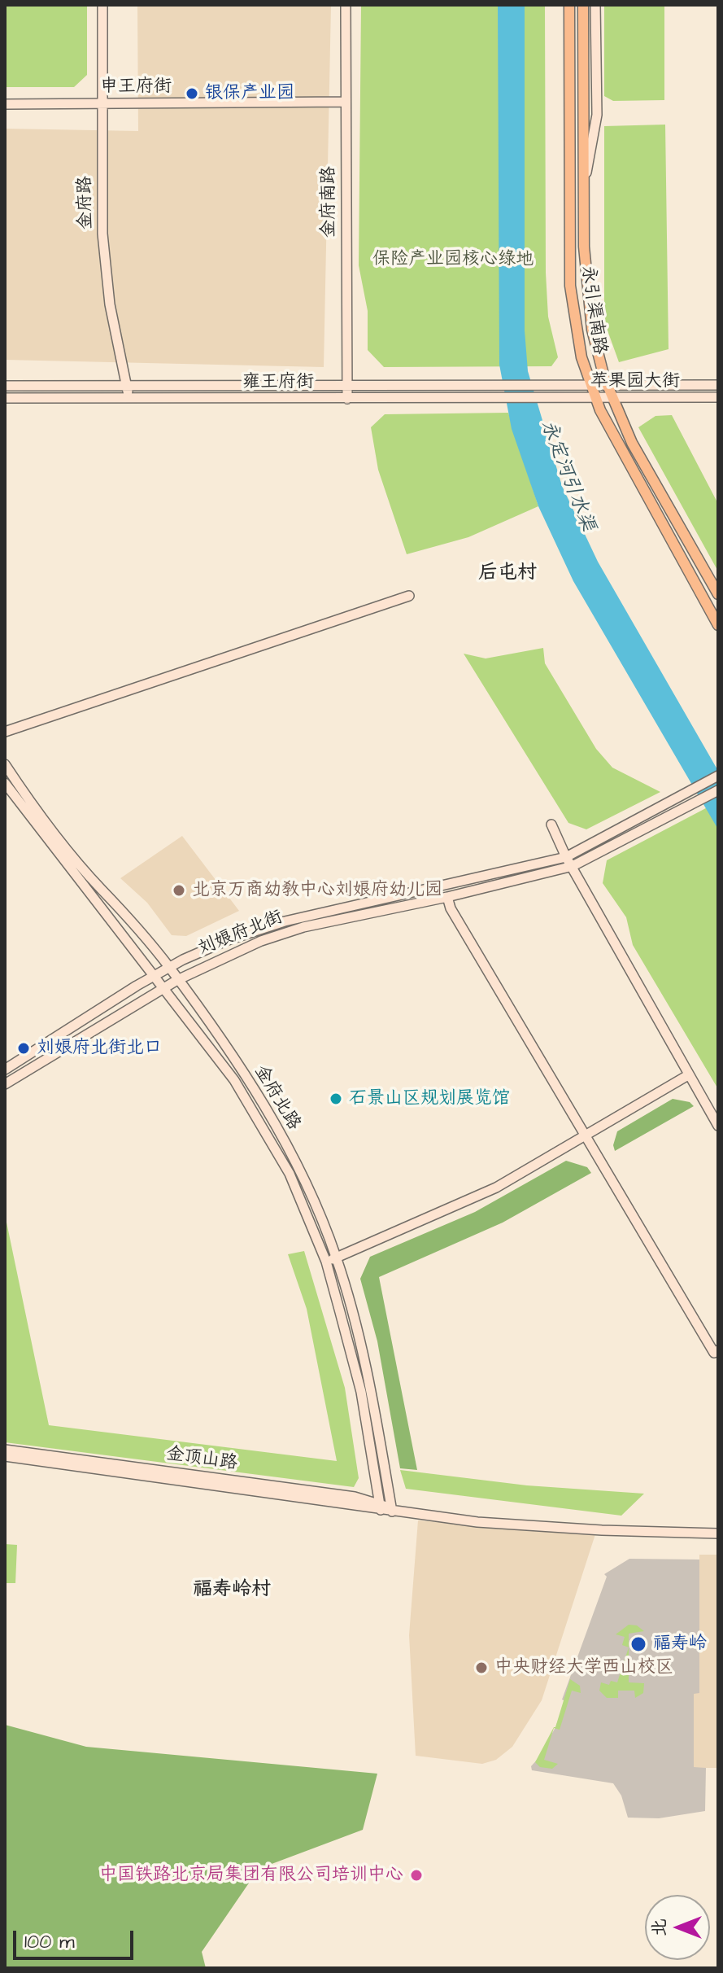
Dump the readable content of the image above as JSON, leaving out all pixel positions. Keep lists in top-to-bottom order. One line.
{"streets":{"main road":["申王府街","金府南路","金府路","永引渠南路","苹果园大街","雍王府街","刘娘府北街","金府北路","金顶山路"]},"crossings":[["申王府街","金府南路"],["申王府街","金府路"],["金府南路","雍王府街"],["金府路","雍王府街"],["永引渠南路","苹果园大街"],["苹果园大街","雍王府街"],["刘娘府北街","金府北路"],["金府北路","金顶山路"]],"districts":["后屯村","福寿岭村"],"water":["永定河引水渠"],"parks":["保险产业园核心绿地"],"places":["银保产业园","北京万商幼教中心刘娘府幼儿园","刘娘府北街北口","石景山区规划展览馆","福寿岭","中央财经大学西山校区","中国铁路北京局集团有限公司培训中心"],"scale_bar":"100 m","north":"left"}
